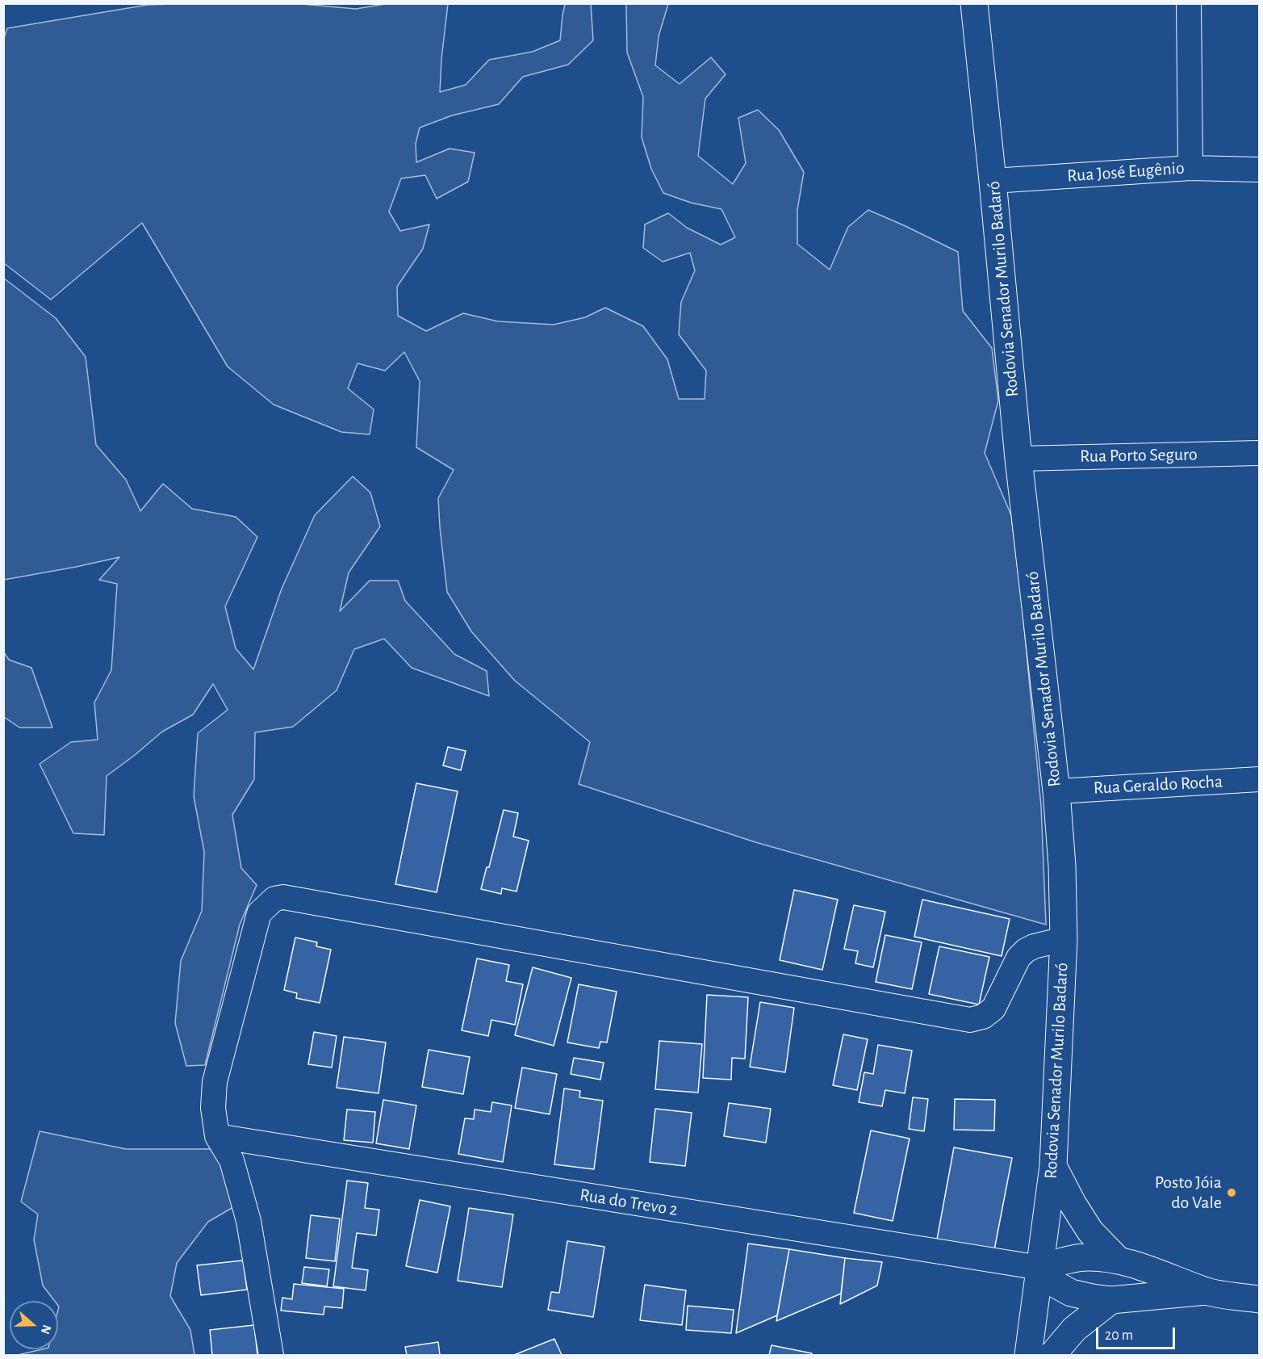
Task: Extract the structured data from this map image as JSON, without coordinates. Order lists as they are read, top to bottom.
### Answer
{
  "streets": {
    "main road": ["Rodovia Senador Murilo Badaró"],
    "street": [
      "Rua José Eugênio",
      "Rua Porto Seguro",
      "Rua Geraldo Rocha",
      "Rua do Trevo 2"
    ]
  },
  "crossings": [
    ["Rua José Eugênio", "Rodovia Senador Murilo Badaró"],
    ["Rodovia Senador Murilo Badaró", "Rua Porto Seguro"],
    ["Rodovia Senador Murilo Badaró", "Rua Geraldo Rocha"],
    ["Rodovia Senador Murilo Badaró", "Rua do Trevo 2"]
  ],
  "places": ["Posto Jóia do Vale"],
  "scale_bar": "20 m",
  "north": "right"
}
